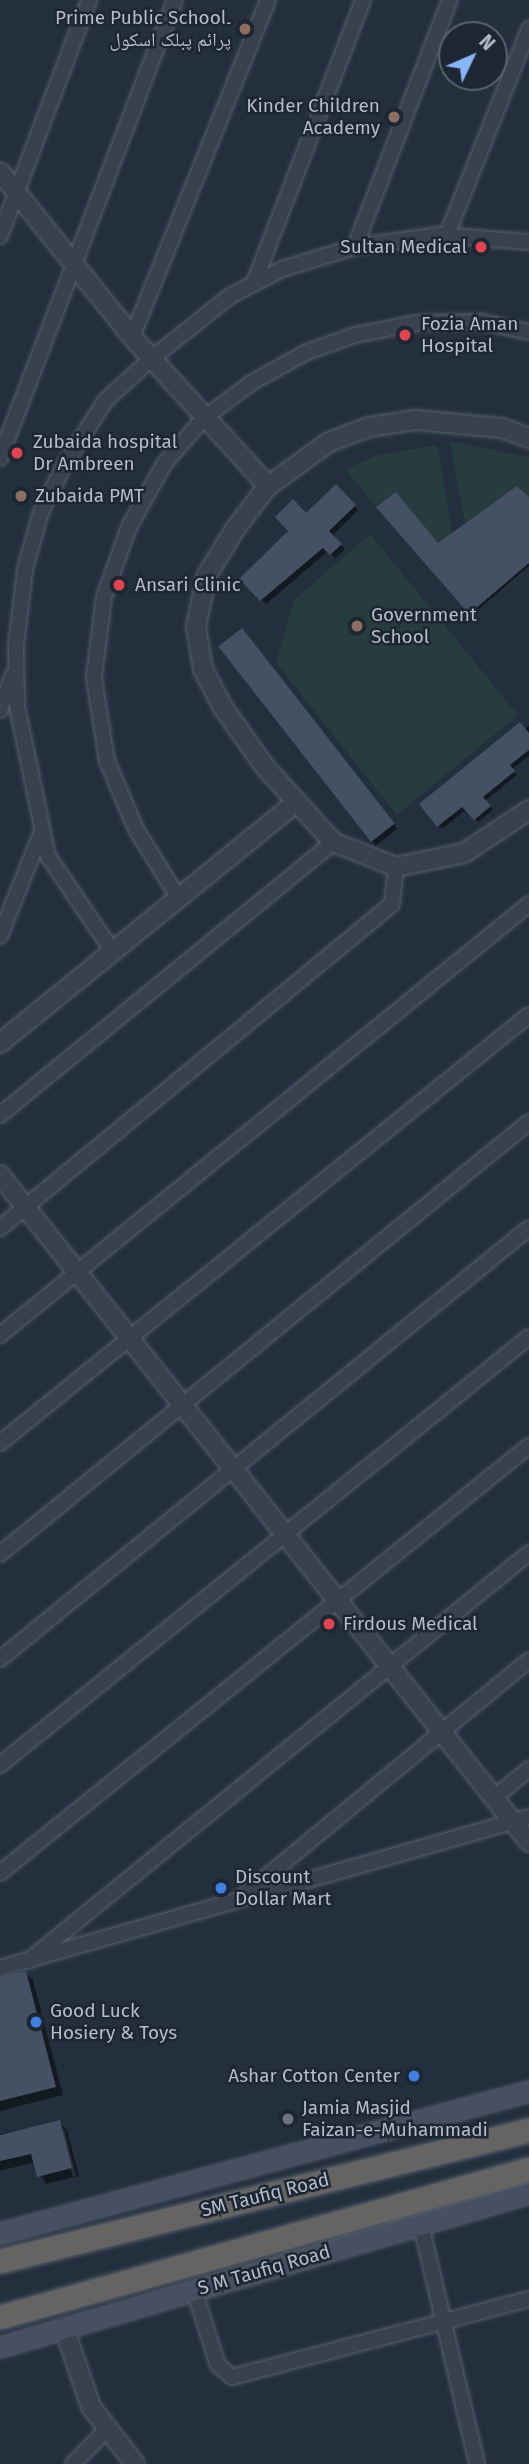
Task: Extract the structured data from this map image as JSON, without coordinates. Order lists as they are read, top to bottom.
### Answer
{
  "streets": {
    "highway": ["SM Taufiq Road"],
    "main road": ["S M Taufiq Road"]
  },
  "places": [
    "Prime Public School۔ پرائم پبلک اسکول",
    "Kinder Children Academy",
    "Sultan Medical",
    "Fozia Aman Hospital",
    "Zubaida hospital Dr Ambreen",
    "Zubaida PMT",
    "Ansari Clinic",
    "Government School",
    "Firdous Medical",
    "Discount Dollar Mart",
    "Good Luck Hosiery & Toys",
    "Ashar Cotton Center",
    "Jamia Masjid Faizan-e-Muhammadi"
  ],
  "north": "top right"
}
